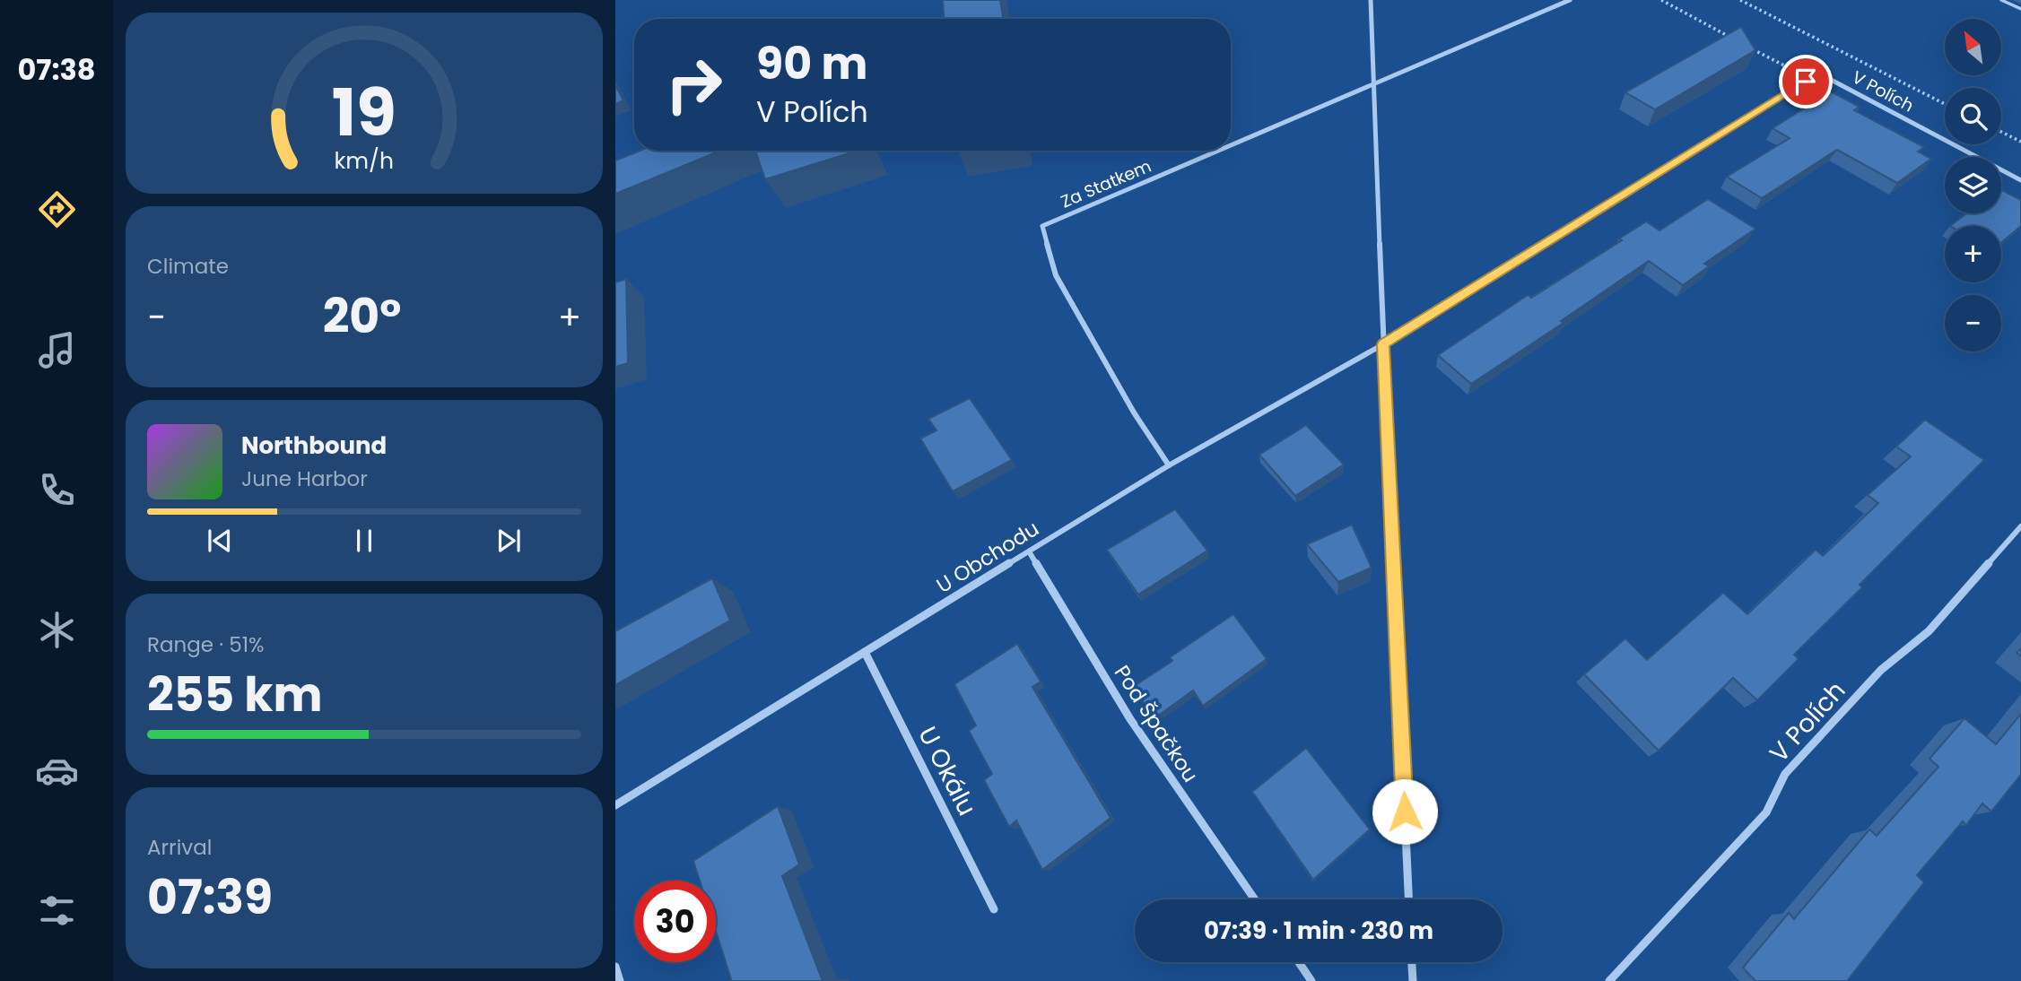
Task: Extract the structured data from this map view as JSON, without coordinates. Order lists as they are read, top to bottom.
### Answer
{
  "streets": {
    "street": [
      "V Polích",
      "Za Statkem",
      "U Obchodu",
      "Pod Špačkou",
      "U Okálu"
    ]
  },
  "crossings": [
    ["Za Statkem", "U Obchodu"],
    ["U Obchodu", "Pod Špačkou"],
    ["U Obchodu", "U Okálu"]
  ],
  "north": "top left",
  "page": {
    "tabs": "07:38",
    "map_buttons": ["+", "−"],
    "turn": ["90 m", "V Polích"],
    "tile": [
      "Climate",
      ["Range · 51%", "255 km"],
      ["Arrival", "07:39"]
    ],
    "heat": ["−", "20°", "+"],
    "song": ["Northbound", "June Harbor"],
    "limit": "30",
    "trip": "07:39 · 1 min · 230 m",
    "gauge": ["19", "km/h"]
  }
}
